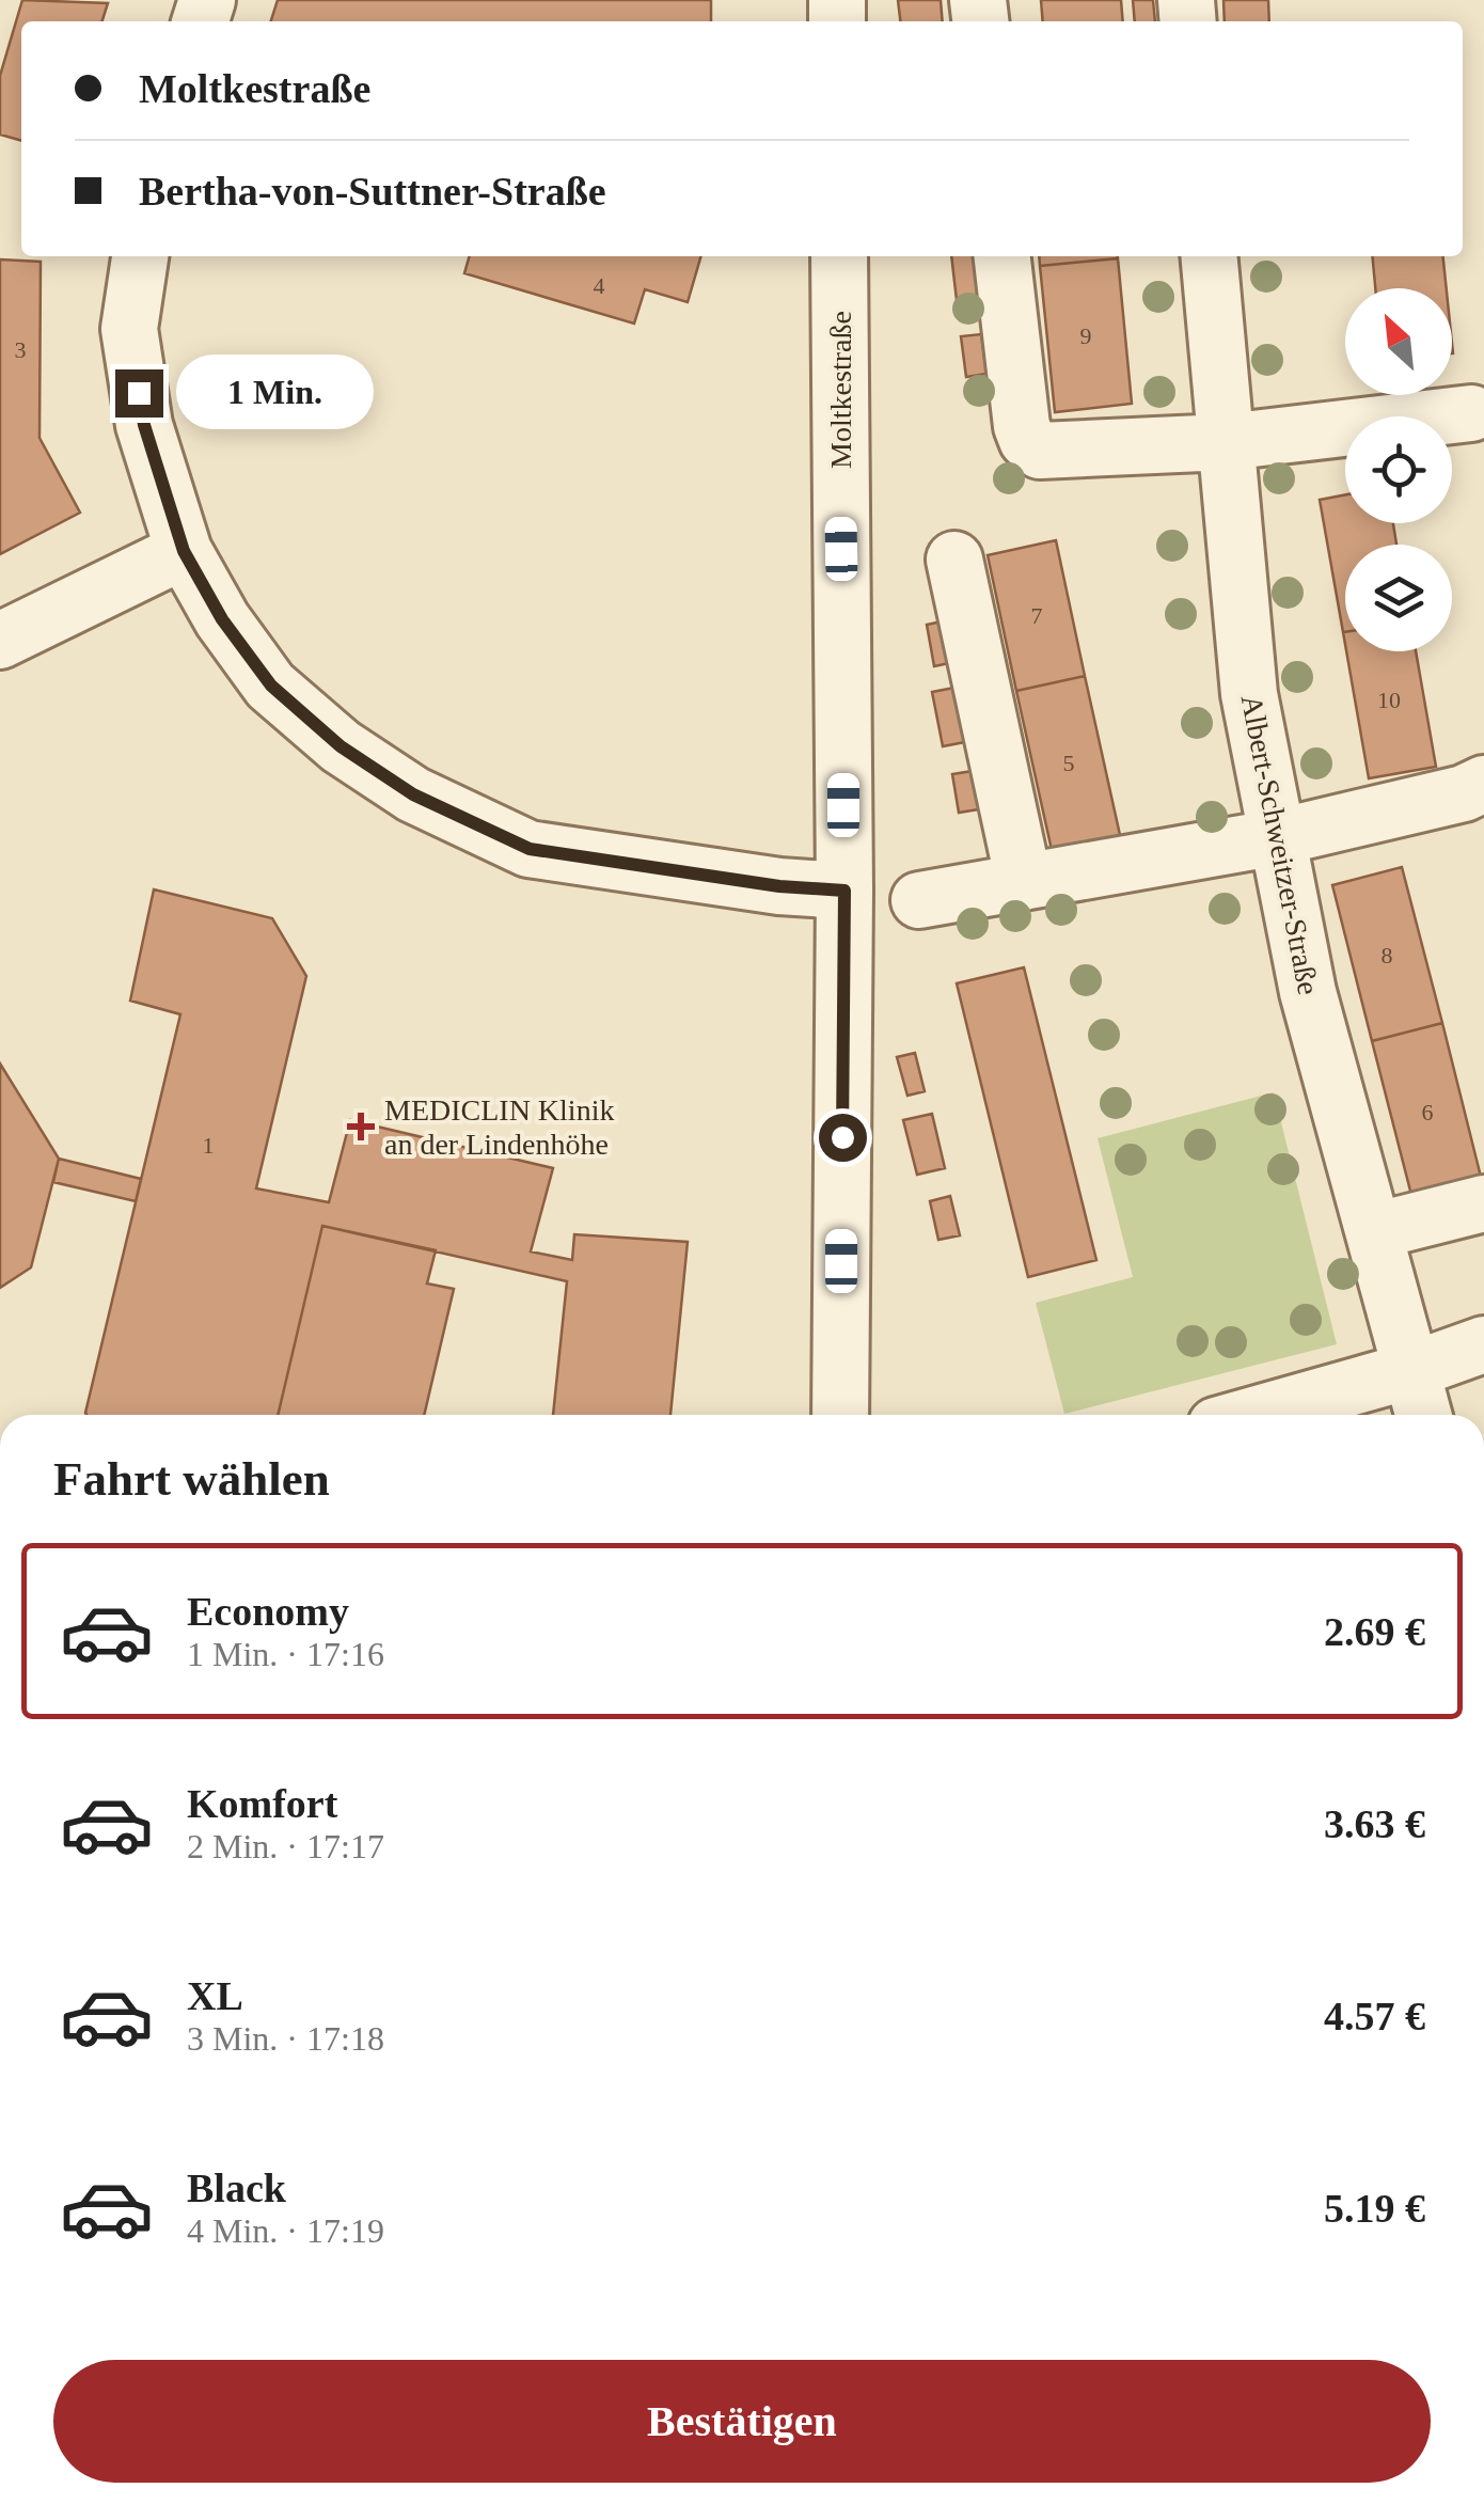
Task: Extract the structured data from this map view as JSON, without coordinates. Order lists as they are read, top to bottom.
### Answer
{
  "streets": {
    "street": ["Moltkestraße", "Albert-Schweitzer-Straße"]
  },
  "places": {
    "health": ["MEDICLIN Klinik an der Lindenhöhe"]
  },
  "house_numbers": [
    "4",
    "9",
    "3",
    "7",
    "10",
    "5",
    "8",
    "6",
    "1"
  ],
  "north": "top left",
  "page": {
    "banner": ["Moltkestraße", "Bertha-von-Suttner-Straße"],
    "bubble": "1 Min.",
    "heading": "Fahrt wählen",
    "list": [
      {
        "name": "Economy",
        "note": "1 Min. · 17:16",
        "value": "2.69 €"
      },
      {
        "name": "Komfort",
        "note": "2 Min. · 17:17",
        "value": "3.63 €"
      },
      {
        "name": "XL",
        "note": "3 Min. · 17:18",
        "value": "4.57 €"
      },
      {
        "name": "Black",
        "note": "4 Min. · 17:19",
        "value": "5.19 €"
      }
    ],
    "buttons": "Bestätigen"
  }
}
